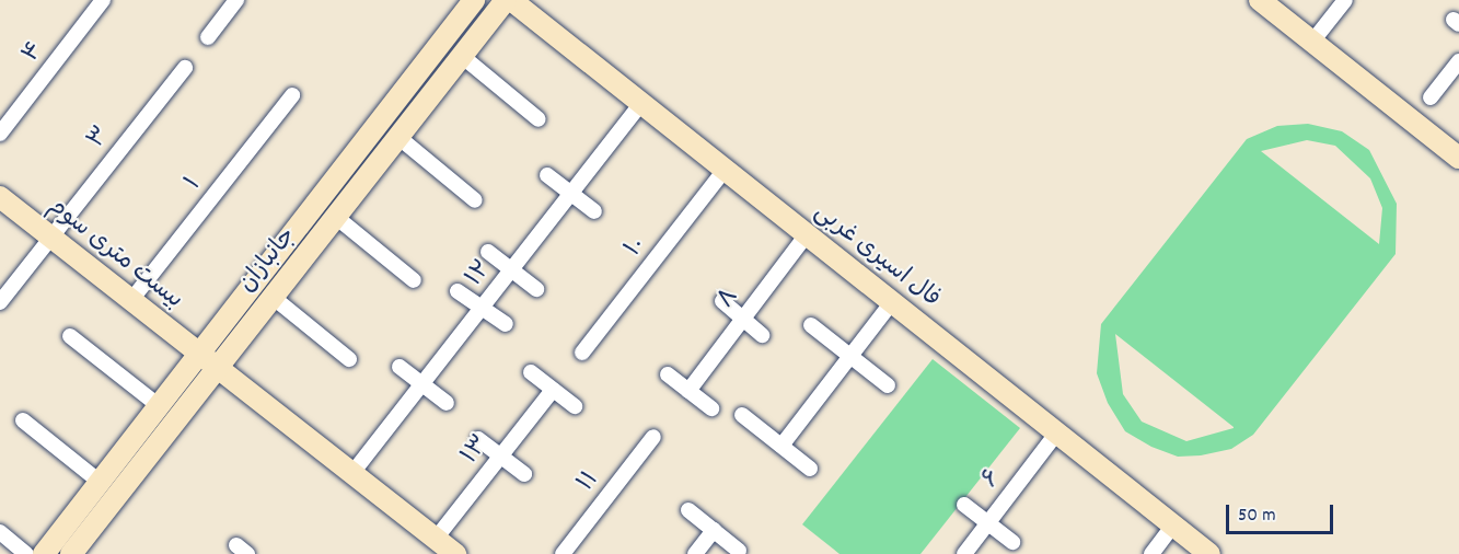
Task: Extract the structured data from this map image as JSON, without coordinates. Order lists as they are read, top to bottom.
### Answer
{
  "streets": {
    "street": [
      "۴",
      "۳",
      "۱",
      "۱۰",
      "بیست متری سوم",
      "فال اسیری غربی",
      "جانبازان",
      "۱۲",
      "۸",
      "۱۳",
      "۶",
      "۱۱"
    ]
  },
  "crossings": [
    ["۳", "بیست متری سوم"],
    ["۱", "بیست متری سوم"],
    ["۱۰", "فال اسیری غربی"],
    ["بیست متری سوم", "جانبازان"],
    ["بیست متری سوم", "۱۲"],
    ["بیست متری سوم", "۱۳"],
    ["فال اسیری غربی", "۱۲"],
    ["فال اسیری غربی", "۸"],
    ["فال اسیری غربی", "۶"]
  ],
  "scale_bar": "50 m"
}
